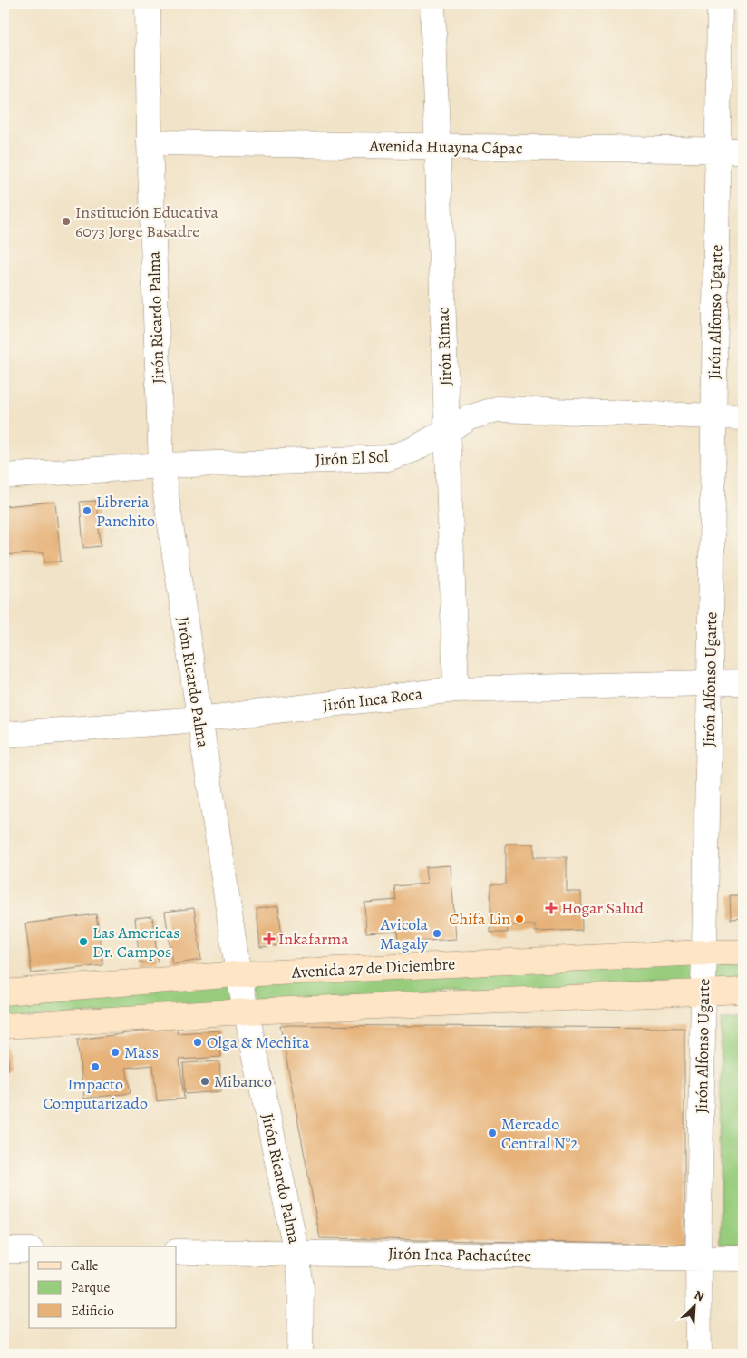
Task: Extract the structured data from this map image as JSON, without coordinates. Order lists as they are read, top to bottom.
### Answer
{
  "streets": {
    "street": [
      "Avenida Huayna Cápac",
      "Jirón Alfonso Ugarte",
      "Jirón Ricardo Palma",
      "Jirón Rímac",
      "Jirón El Sol",
      "Jirón Inca Roca",
      "Avenida 27 de Diciembre",
      "Jirón Inca Pachacútec"
    ]
  },
  "crossings": [
    ["Avenida Huayna Cápac", "Jirón Alfonso Ugarte"],
    ["Avenida Huayna Cápac", "Jirón Ricardo Palma"],
    ["Avenida Huayna Cápac", "Jirón Rímac"],
    ["Jirón Alfonso Ugarte", "Jirón El Sol"],
    ["Jirón Alfonso Ugarte", "Jirón Inca Roca"],
    ["Jirón Alfonso Ugarte", "Avenida 27 de Diciembre"],
    ["Jirón Alfonso Ugarte", "Jirón Inca Pachacútec"],
    ["Jirón Ricardo Palma", "Jirón El Sol"],
    ["Jirón Ricardo Palma", "Jirón Inca Roca"],
    ["Jirón Ricardo Palma", "Avenida 27 de Diciembre"],
    ["Jirón Ricardo Palma", "Jirón Inca Pachacútec"],
    ["Jirón Rímac", "Jirón El Sol"],
    ["Jirón Rímac", "Jirón Inca Roca"]
  ],
  "places": {
    "other": [
      "Institución Educativa 6073 Jorge Basadre",
      "Libreria Panchito",
      "Chifa Lin",
      "Avicola Magaly",
      "Las Americas Dr. Campos",
      "Olga & Mechita",
      "Mass",
      "Impacto Computarizado",
      "Mibanco",
      "Mercado Central N°2"
    ],
    "health": ["Hogar Salud", "Inkafarma"]
  },
  "legend": ["Calle", "Parque", "Edificio"],
  "north": "top right"
}
